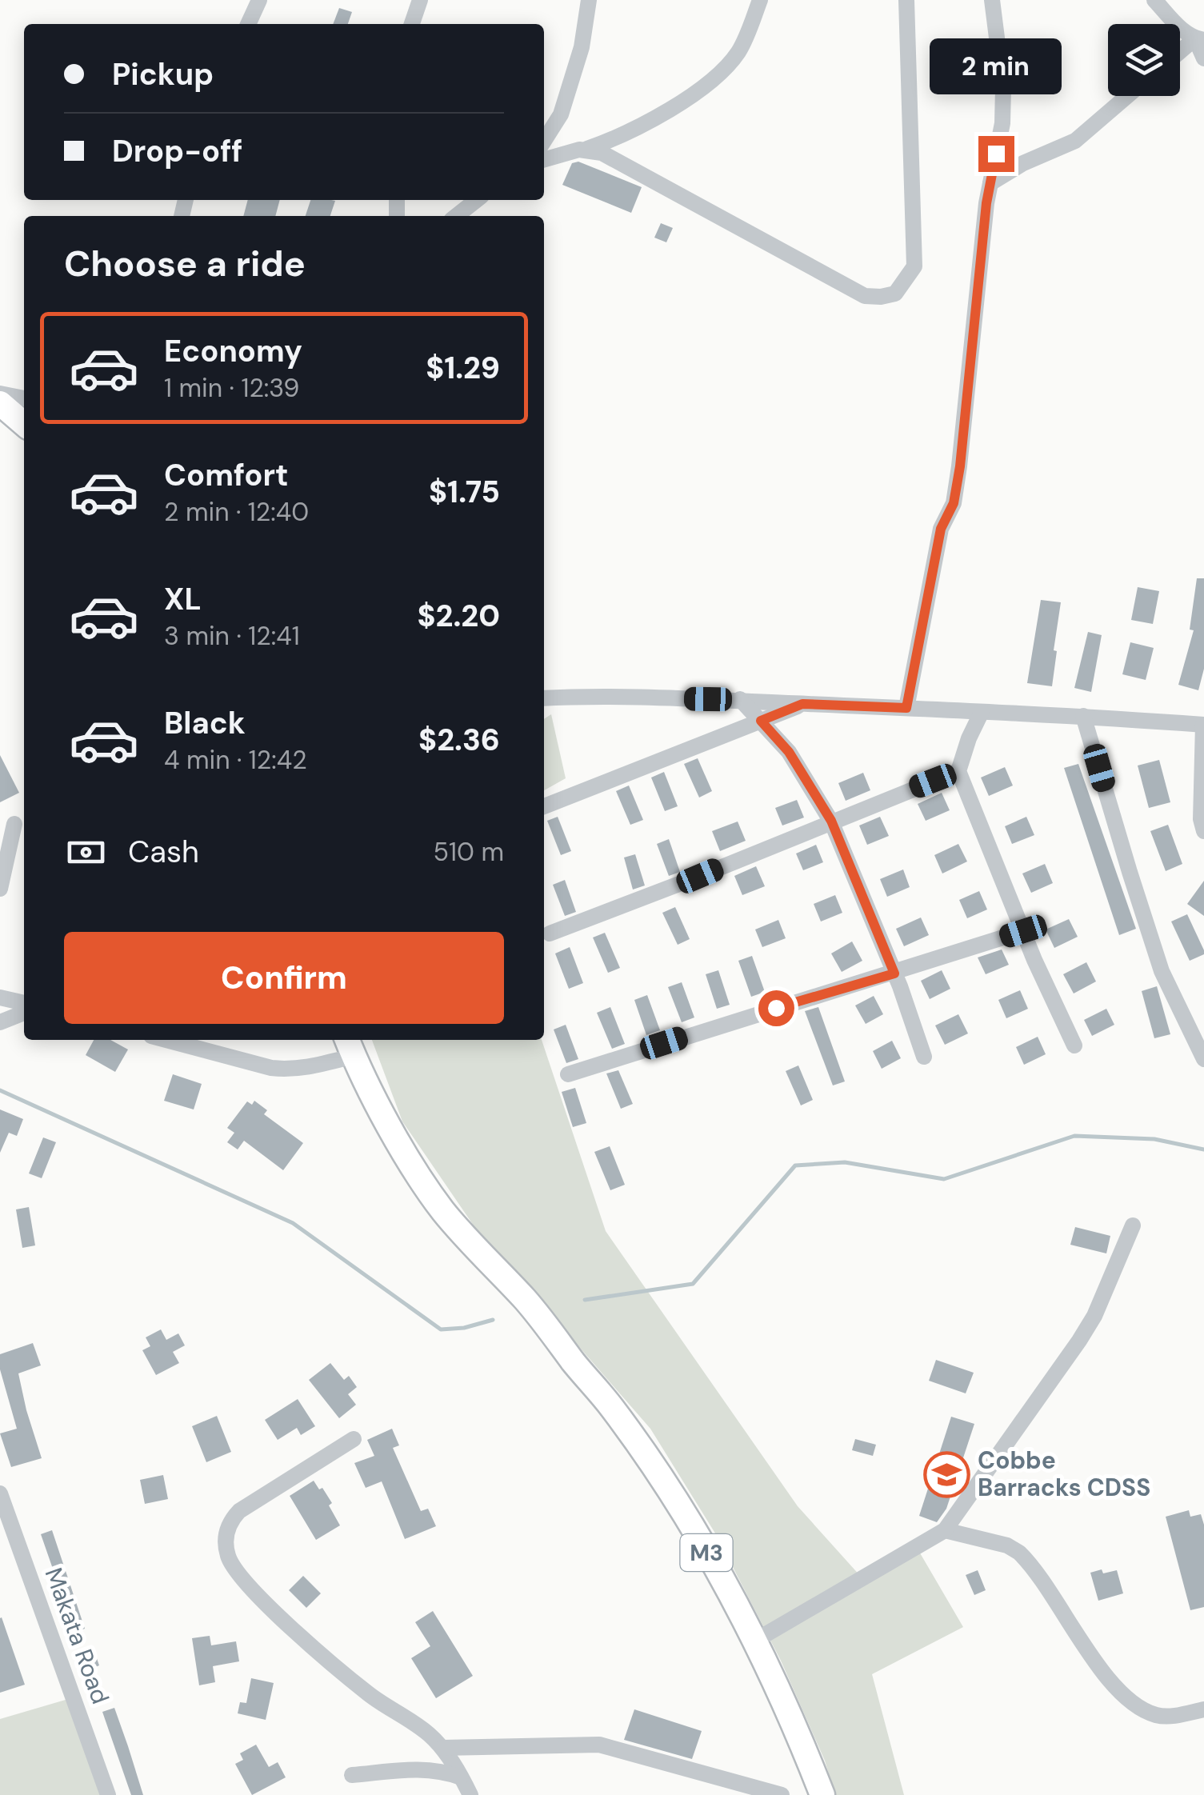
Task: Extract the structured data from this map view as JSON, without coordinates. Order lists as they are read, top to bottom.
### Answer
{
  "streets": {
    "highway": ["M3"],
    "street": ["Makata Road"]
  },
  "places": {
    "school or university": ["Cobbe Barracks CDSS"]
  },
  "page": {
    "banner": ["Pickup", "Drop-off"],
    "bubble": "2 min",
    "heading": "Choose a ride",
    "list": [
      {
        "name": "Economy",
        "note": "1 min · 12:39",
        "value": "$1.29"
      },
      {
        "name": "Comfort",
        "note": "2 min · 12:40",
        "value": "$1.75"
      },
      {
        "name": "XL",
        "note": "3 min · 12:41",
        "value": "$2.20"
      },
      {
        "name": "Black",
        "note": "4 min · 12:42",
        "value": "$2.36"
      }
    ],
    "pay": ["Cash", "510 m"],
    "buttons": "Confirm"
  }
}
